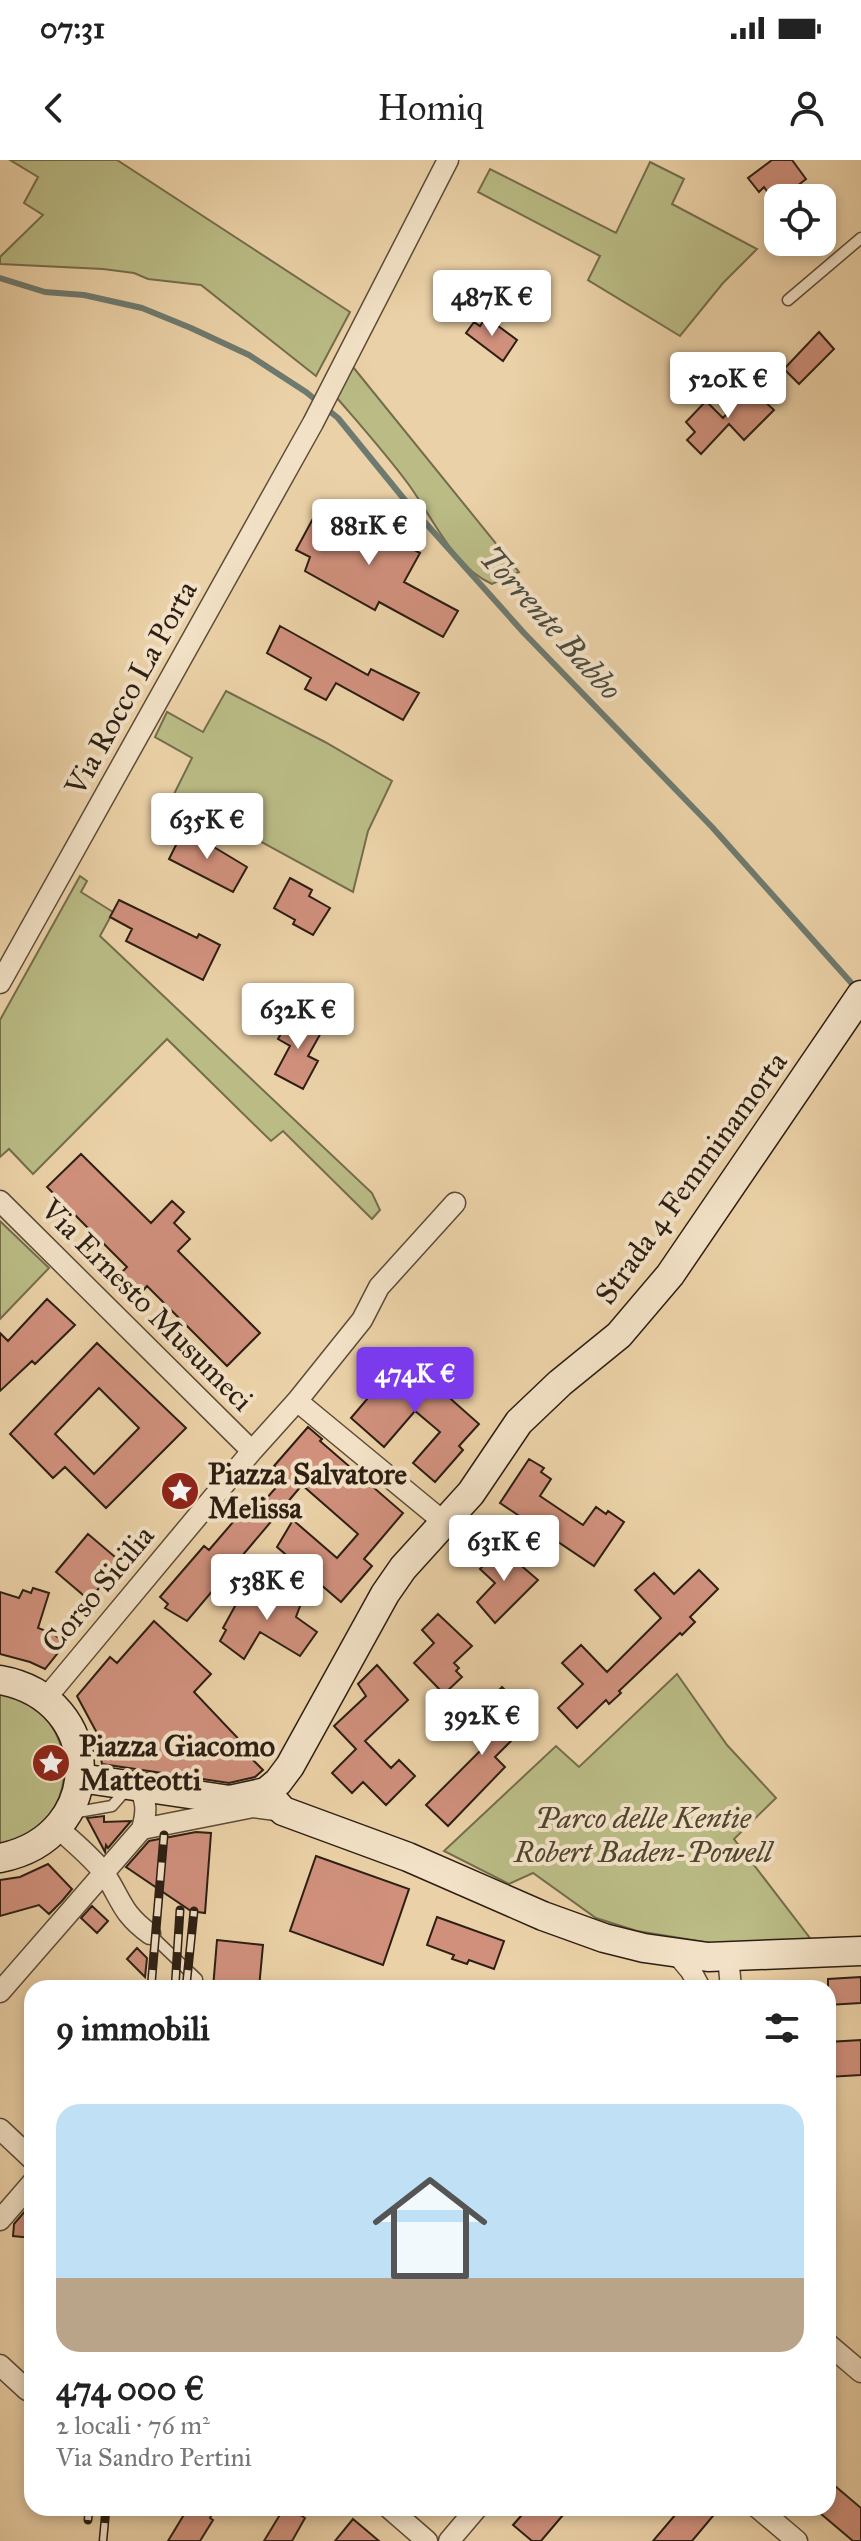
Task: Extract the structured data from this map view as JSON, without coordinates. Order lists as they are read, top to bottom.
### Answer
{
  "streets": {
    "street": [
      "Via Rocco La Porta",
      "Strada 4 Femminamorta",
      "Via Ernesto Musumeci",
      "Corso Sicilia"
    ]
  },
  "crossings": [
    ["Via Ernesto Musumeci", "Corso Sicilia"]
  ],
  "water": ["Torrente Babbo"],
  "parks": ["Parco delle Kentie Robert Baden-Powell"],
  "places": {
    "place": ["Piazza Salvatore Melissa", "Piazza Giacomo Matteotti"]
  },
  "page": {
    "status": "07:31",
    "header": "Homiq",
    "price": [
      "487K €",
      "520K €",
      "881K €",
      "635K €",
      "632K €",
      "474K €",
      "631K €",
      "538K €",
      "392K €"
    ],
    "heading": "9 immobili",
    "list": [
      {
        "name": "474 000 €",
        "note": "2 locali · 76 m² · Via Sandro Pertini"
      }
    ]
  }
}
